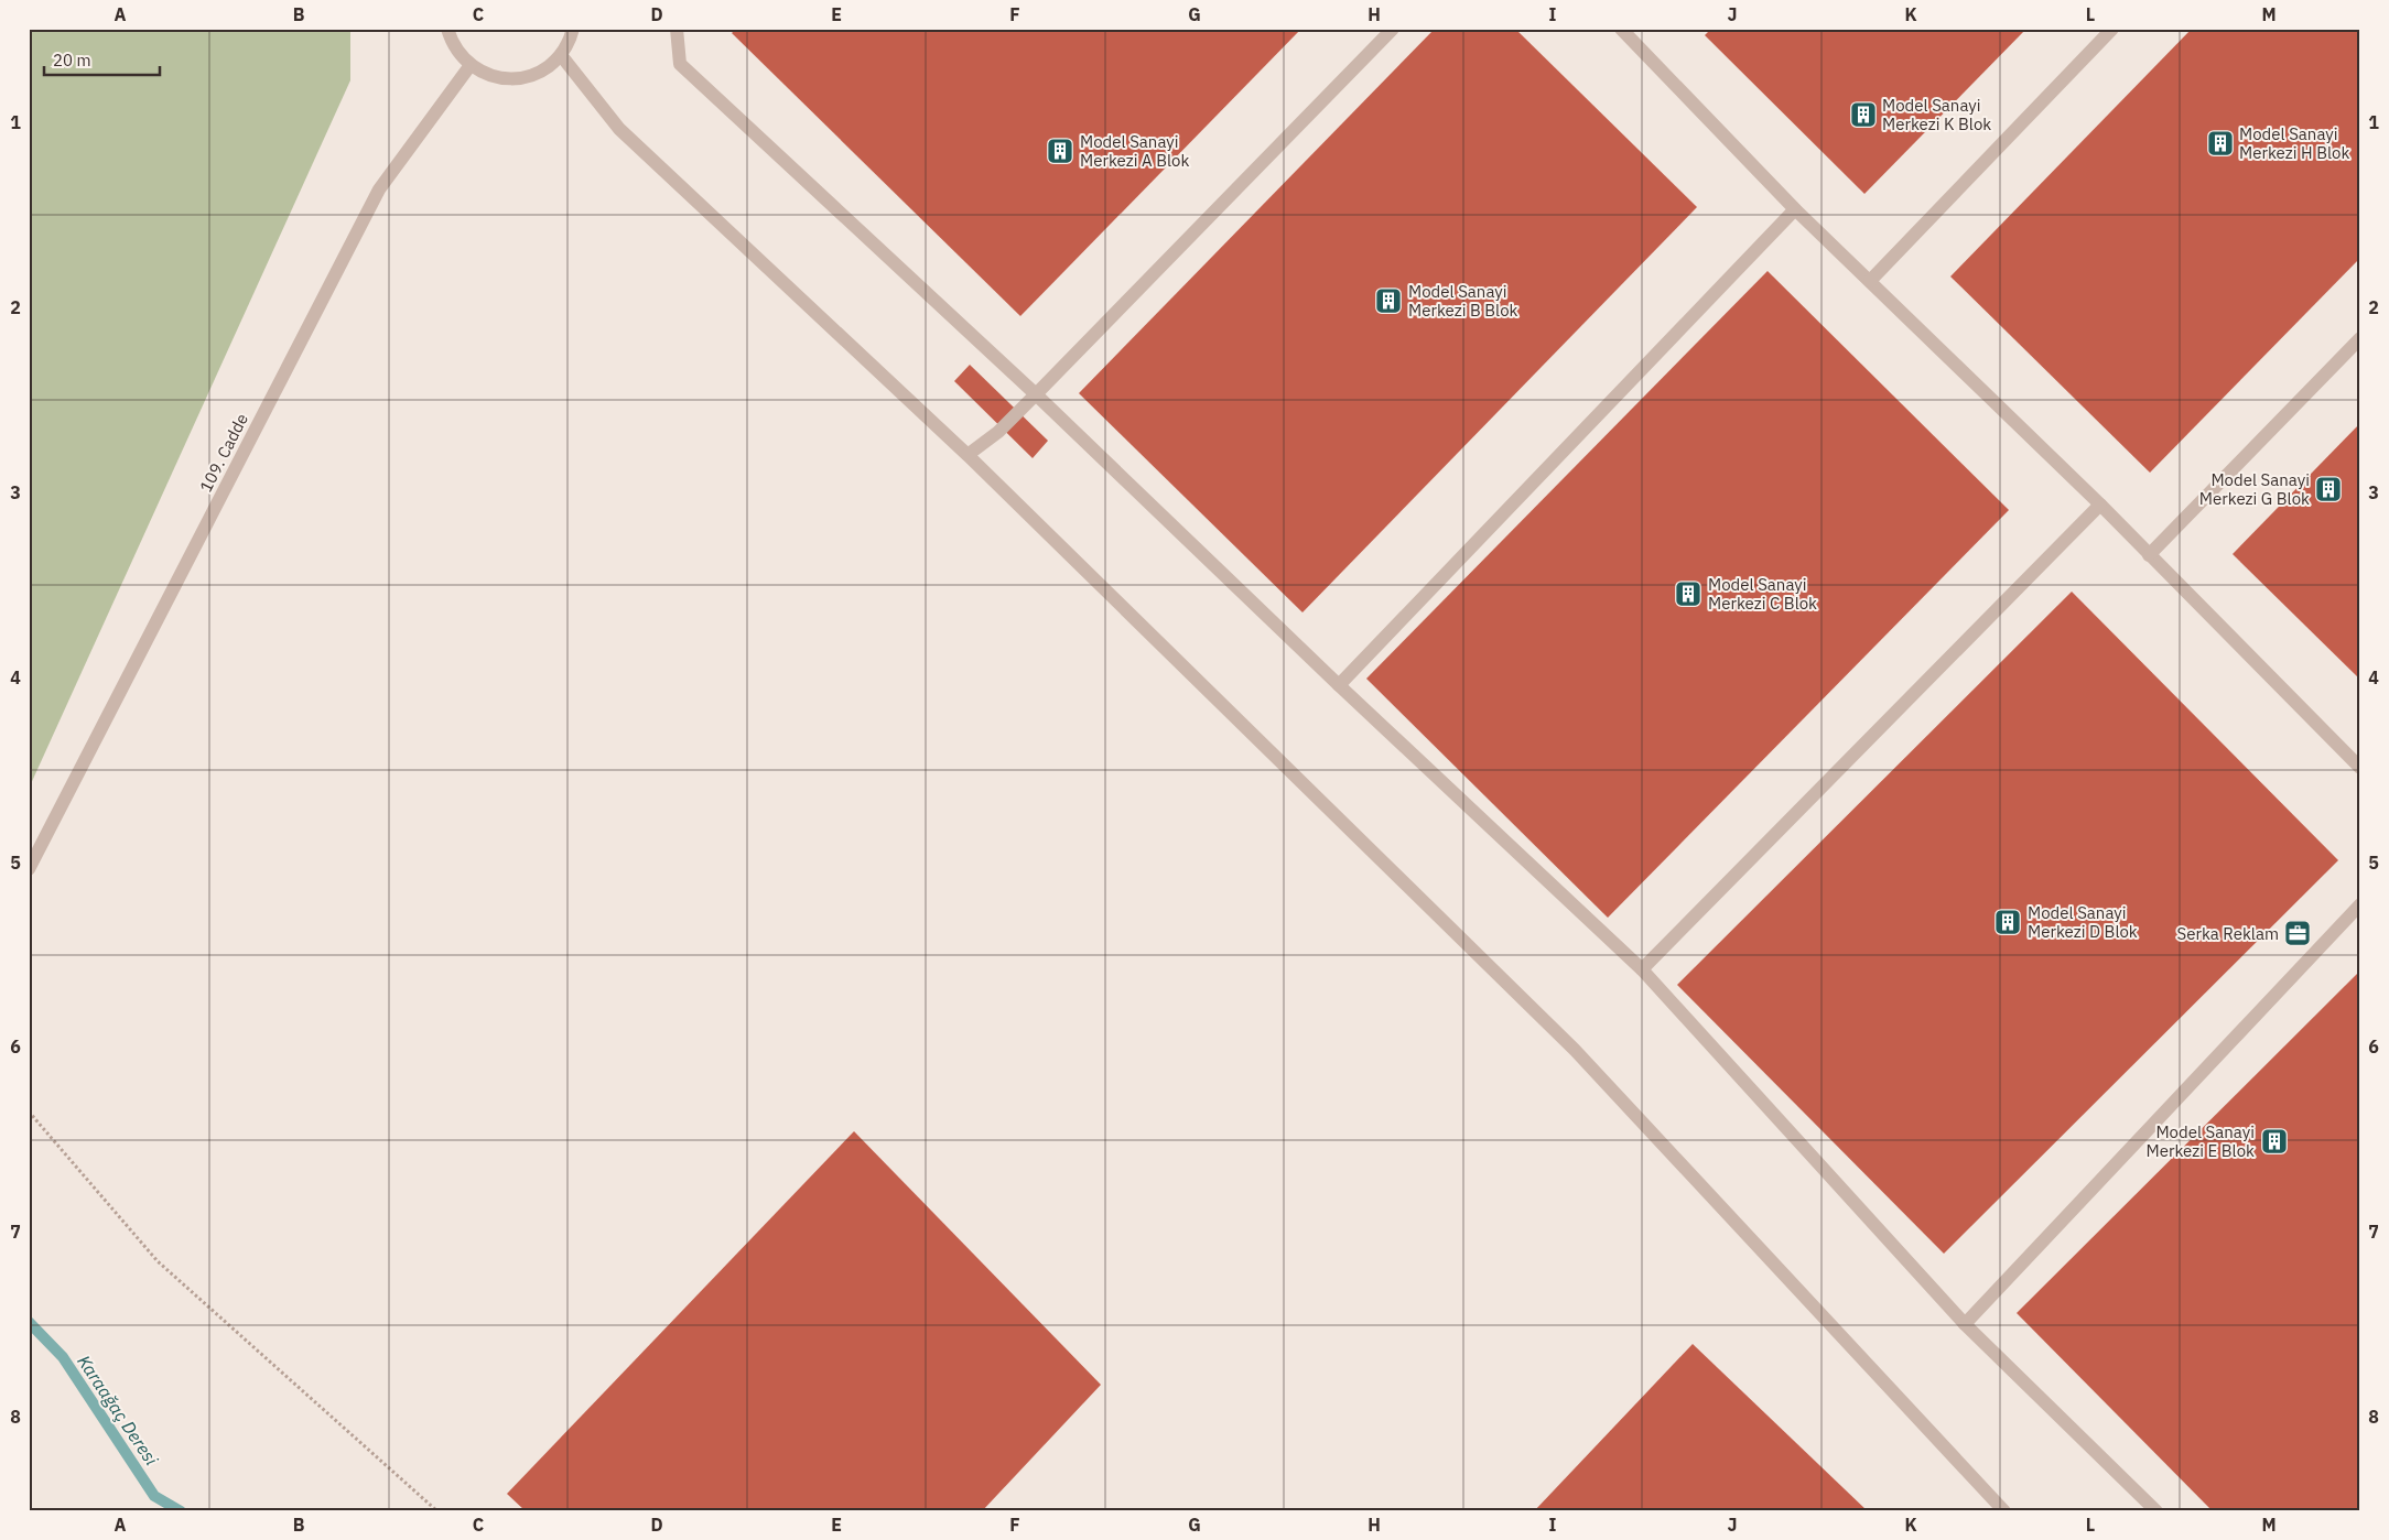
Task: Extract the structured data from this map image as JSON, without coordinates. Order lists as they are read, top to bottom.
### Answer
{
  "streets": {
    "street": ["109. Cadde"]
  },
  "water": ["Karaağaç Deresi"],
  "places": {
    "building": [
      "Model Sanayi Merkezi K Blok",
      "Model Sanayi Merkezi H Blok",
      "Model Sanayi Merkezi A Blok",
      "Model Sanayi Merkezi B Blok",
      "Model Sanayi Merkezi G Blok",
      "Model Sanayi Merkezi C Blok",
      "Model Sanayi Merkezi D Blok",
      "Model Sanayi Merkezi E Blok"
    ],
    "office": ["Serka Reklam"]
  },
  "scale_bar": "20 m",
  "grid": {
    "columns": [
      "A",
      "B",
      "C",
      "D",
      "E",
      "F",
      "G",
      "H",
      "I",
      "J",
      "K",
      "L",
      "M"
    ],
    "rows": [
      "1",
      "2",
      "3",
      "4",
      "5",
      "6",
      "7",
      "8"
    ]
  }
}
